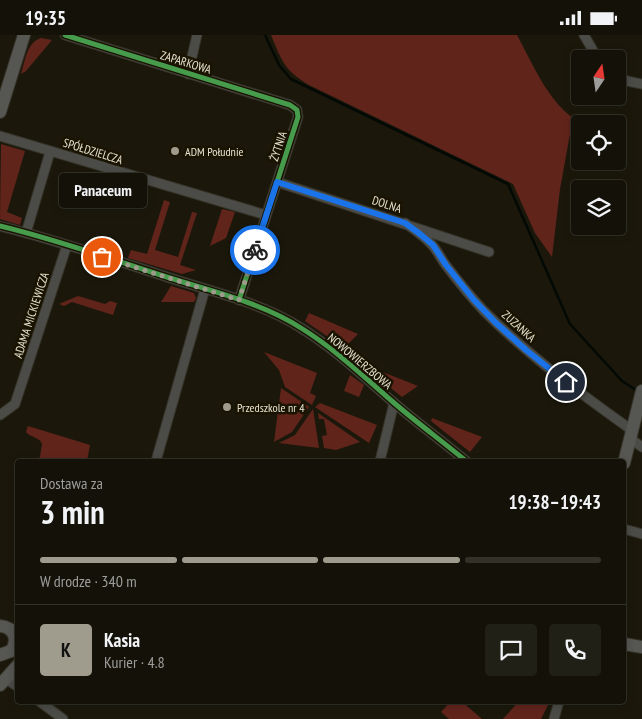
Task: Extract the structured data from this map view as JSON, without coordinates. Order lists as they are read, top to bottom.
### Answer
{
  "streets": {
    "street": [
      "ZAPARKOWA",
      "ŻYTNIA",
      "SPÓŁDZIELCZA",
      "DOLNA",
      "ADAMA MICKIEWICZA",
      "ZUZANKA",
      "NOWOWIERZBOWA"
    ]
  },
  "crossings": [
    ["ZAPARKOWA", "ŻYTNIA"],
    ["ŻYTNIA", "SPÓŁDZIELCZA"],
    ["ŻYTNIA", "DOLNA"],
    ["ŻYTNIA", "NOWOWIERZBOWA"],
    ["DOLNA", "ZUZANKA"],
    ["ADAMA MICKIEWICZA", "NOWOWIERZBOWA"]
  ],
  "places": ["ADM Południe", "Panaceum", "Przedszkole nr 4"],
  "north": "top",
  "page": {
    "status": "19:35",
    "bubble": "Panaceum",
    "heading": ["3 min", "Dostawa za", "19:38–19:43"],
    "panel": ["Kasia", "Kurier · 4.8"],
    "bar": "W drodze · 340 m",
    "round": "K"
  }
}
